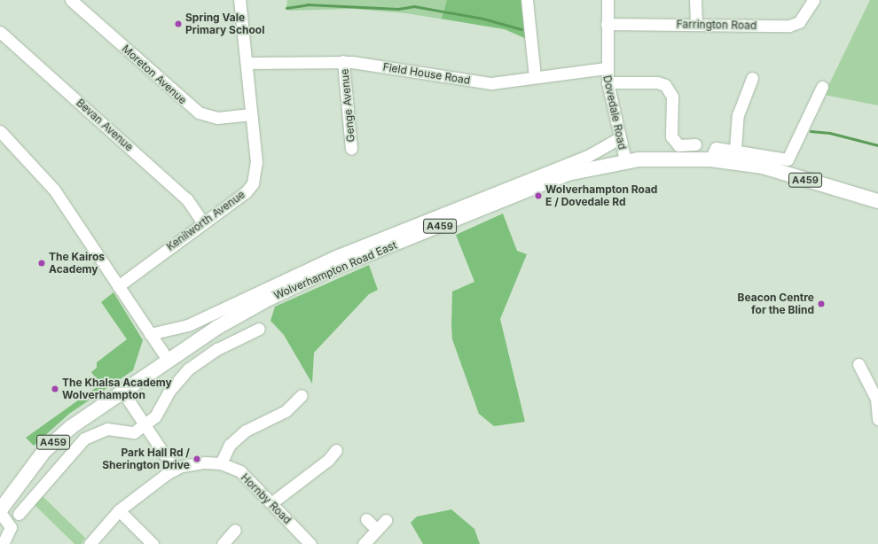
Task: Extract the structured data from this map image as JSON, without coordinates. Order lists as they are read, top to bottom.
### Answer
{
  "streets": {
    "main road": ["A459", "Wolverhampton Road East"],
    "street": [
      "Farrington Road",
      "Field House Road",
      "Moreton Avenue",
      "Genge Avenue",
      "Dovedale Road",
      "Bevan Avenue",
      "Kenilworth Avenue",
      "Hornby Road"
    ]
  },
  "crossings": [
    ["Farrington Road", "Dovedale Road"],
    ["Field House Road", "Genge Avenue"],
    ["Field House Road", "Dovedale Road"],
    ["Field House Road", "Kenilworth Avenue"],
    ["Moreton Avenue", "Kenilworth Avenue"],
    ["Dovedale Road", "Wolverhampton Road East"],
    ["Bevan Avenue", "Kenilworth Avenue"],
    ["A459", "Wolverhampton Road East"]
  ],
  "places": [
    "Spring Vale Primary School",
    "Wolverhampton Road E / Dovedale Rd",
    "The Kairos Academy",
    "Beacon Centre for the Blind",
    "The Khalsa Academy Wolverhampton",
    "Park Hall Rd / Sherington Drive"
  ]
}
